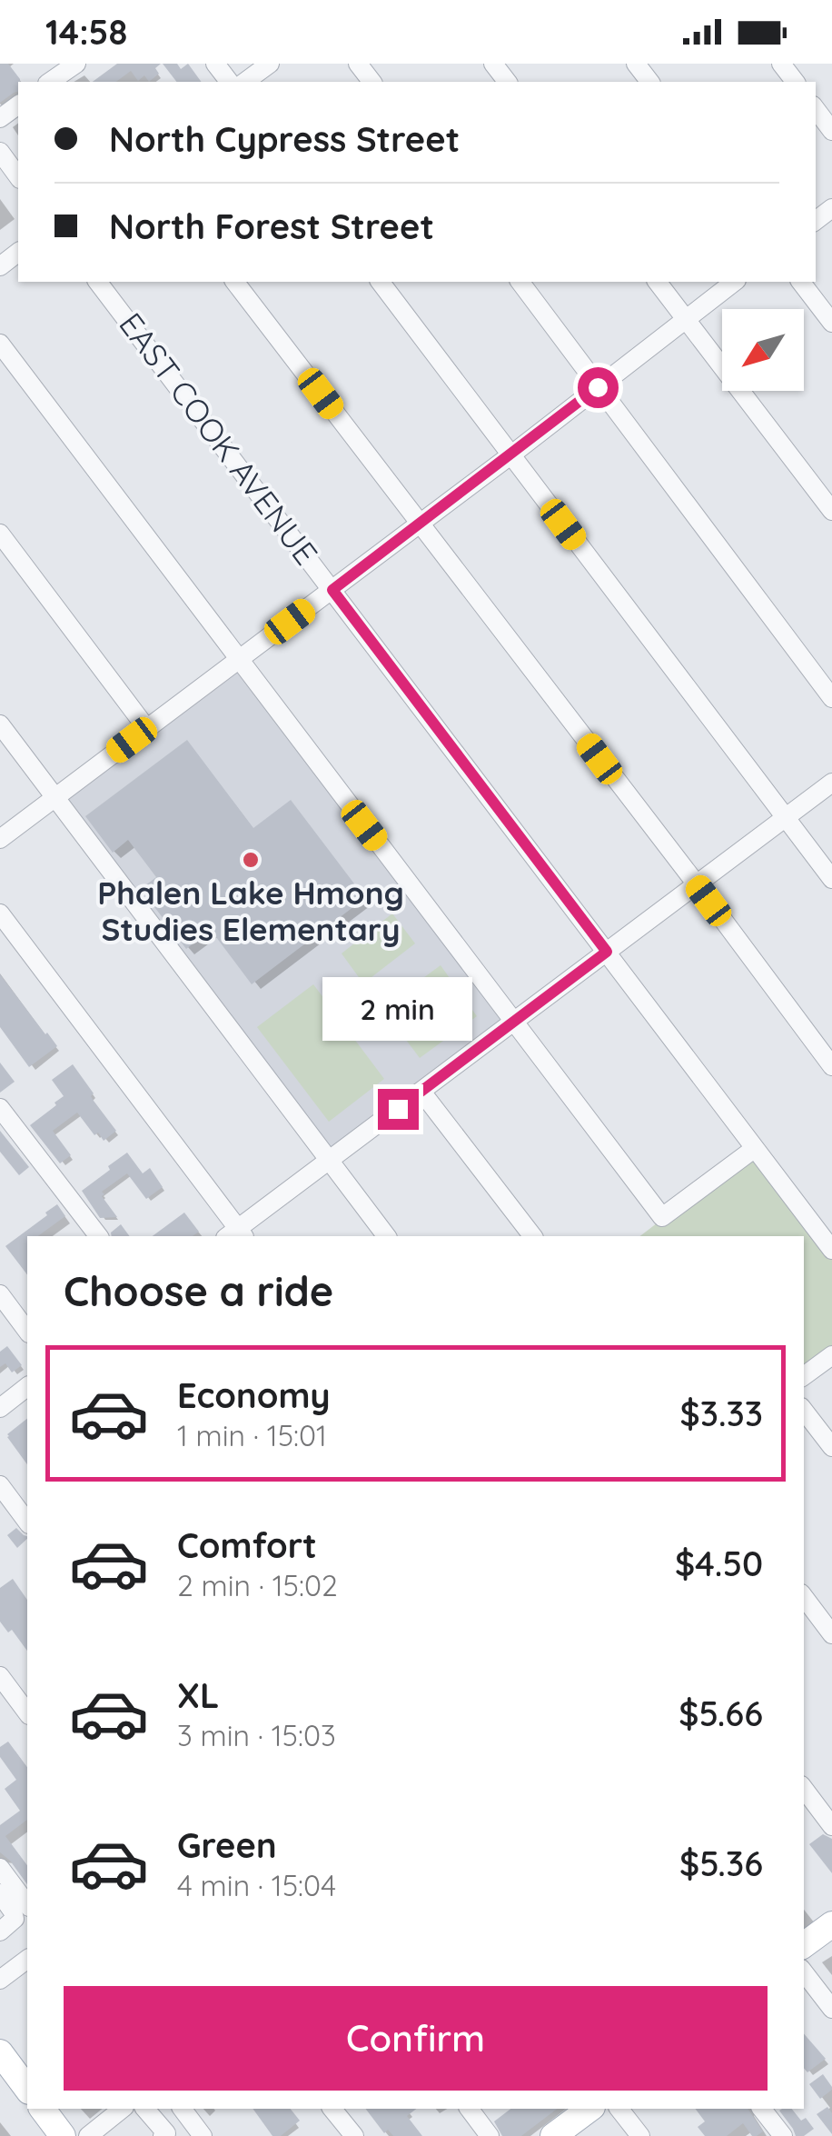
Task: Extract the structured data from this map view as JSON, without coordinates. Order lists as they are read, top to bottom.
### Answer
{
  "streets": {
    "street": ["EAST COOK AVENUE"]
  },
  "places": ["Phalen Lake Hmong Studies Elementary"],
  "north": "bottom left",
  "page": {
    "status": "14:58",
    "banner": ["North Cypress Street", "North Forest Street"],
    "bubble": "2 min",
    "heading": "Choose a ride",
    "list": [
      {
        "name": "Economy",
        "note": "1 min · 15:01",
        "value": "$3.33"
      },
      {
        "name": "Comfort",
        "note": "2 min · 15:02",
        "value": "$4.50"
      },
      {
        "name": "XL",
        "note": "3 min · 15:03",
        "value": "$5.66"
      },
      {
        "name": "Green",
        "note": "4 min · 15:04",
        "value": "$5.36"
      }
    ],
    "buttons": "Confirm"
  }
}
